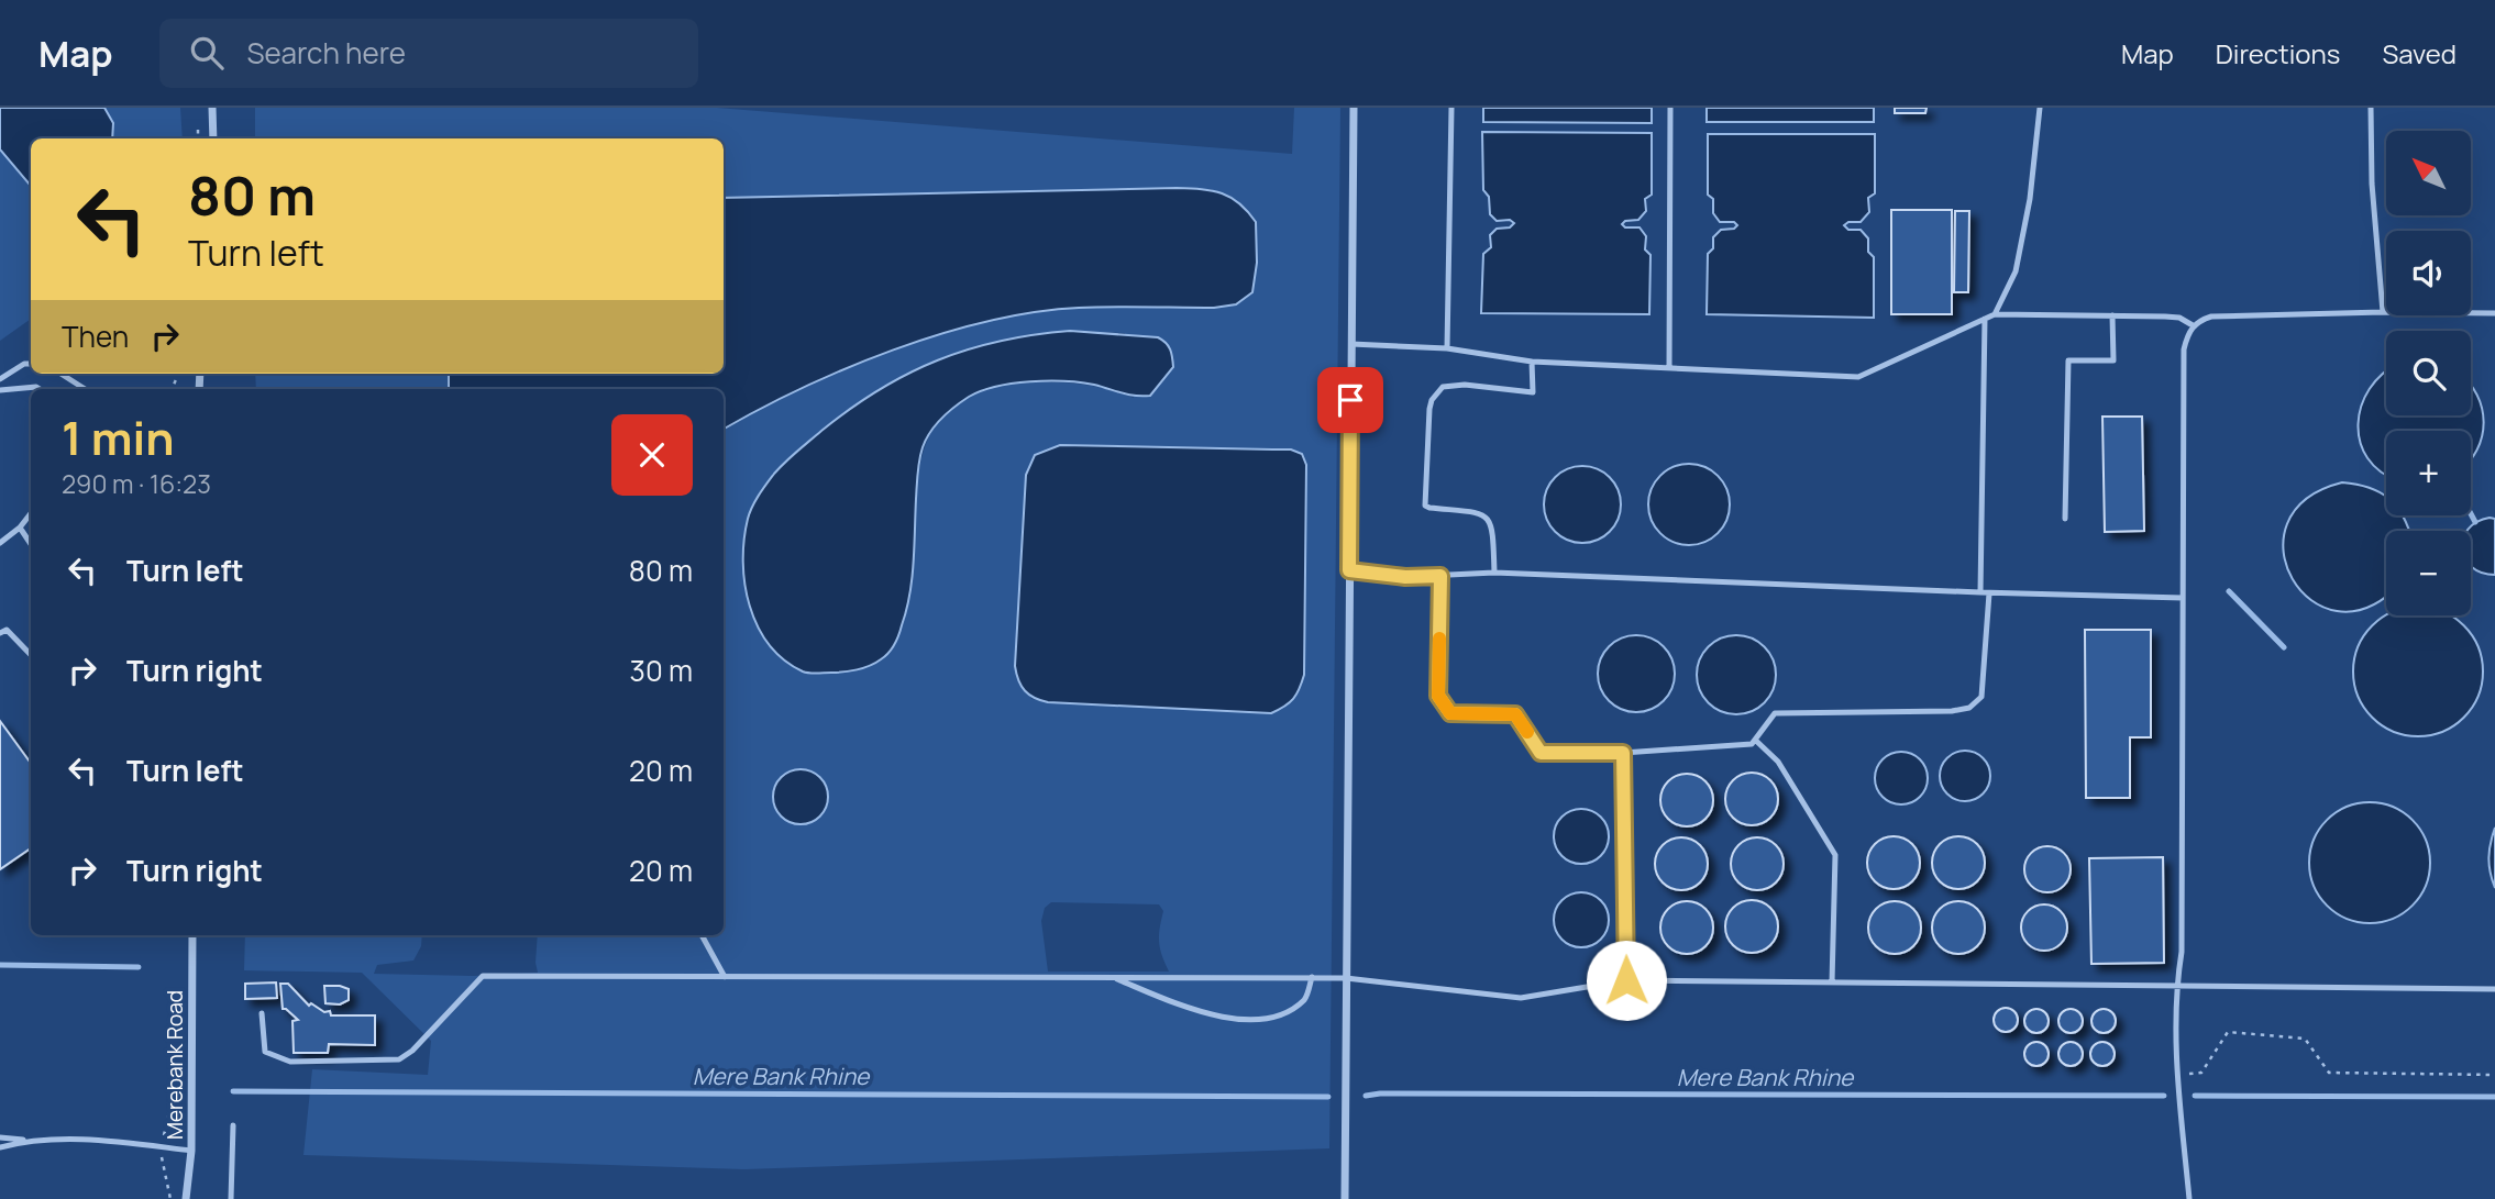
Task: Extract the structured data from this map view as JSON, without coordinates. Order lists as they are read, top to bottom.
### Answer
{
  "streets": {
    "street": ["Merebank Road"]
  },
  "water": ["Mere Bank Rhine"],
  "north": "top left",
  "page": {
    "header": "Map",
    "search": "Search here",
    "nav": ["Map", "Directions", "Saved"],
    "map_buttons": ["+", "−"],
    "turn": ["80 m", "Turn left"],
    "then": "Then",
    "heading": ["1 min", "290 m · 16:23"],
    "list": [
      {
        "name": "Turn left",
        "value": "80 m"
      },
      {
        "name": "Turn right",
        "value": "30 m"
      },
      {
        "name": "Turn left",
        "value": "20 m"
      },
      {
        "name": "Turn right",
        "value": "20 m"
      }
    ]
  }
}
